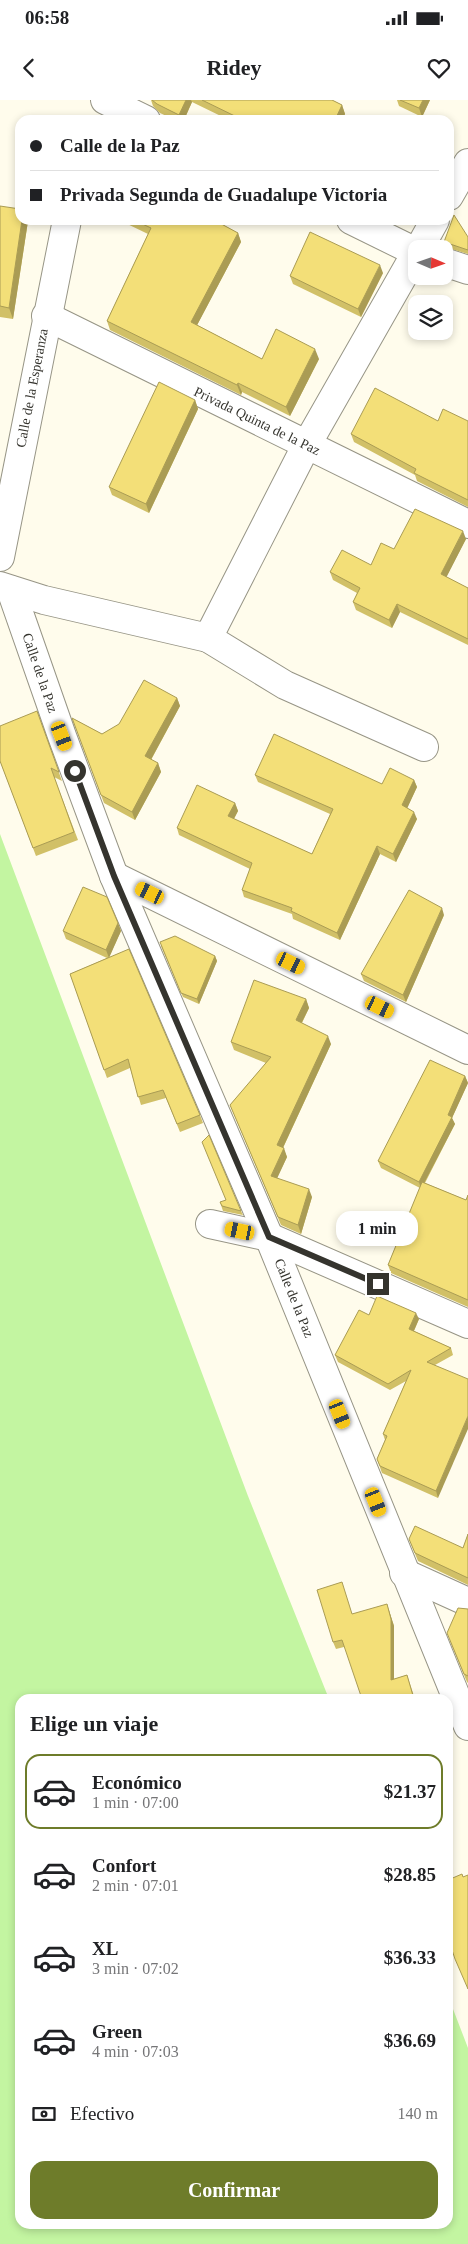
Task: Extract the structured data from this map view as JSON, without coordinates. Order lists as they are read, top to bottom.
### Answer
{
  "streets": {
    "street": ["Calle de la Esperanza", "Privada Quinta de la Paz", "Calle de la Paz"]
  },
  "crossings": [
    ["Calle de la Esperanza", "Privada Quinta de la Paz"]
  ],
  "north": "right",
  "page": {
    "status": "06:58",
    "header": "Ridey",
    "banner": ["Calle de la Paz", "Privada Segunda de Guadalupe Victoria"],
    "bubble": "1 min",
    "heading": "Elige un viaje",
    "list": [
      {
        "name": "Económico",
        "note": "1 min · 07:00",
        "value": "$21.37"
      },
      {
        "name": "Confort",
        "note": "2 min · 07:01",
        "value": "$28.85"
      },
      {
        "name": "XL",
        "note": "3 min · 07:02",
        "value": "$36.33"
      },
      {
        "name": "Green",
        "note": "4 min · 07:03",
        "value": "$36.69"
      }
    ],
    "pay": ["Efectivo", "140 m"],
    "buttons": "Confirmar"
  }
}
